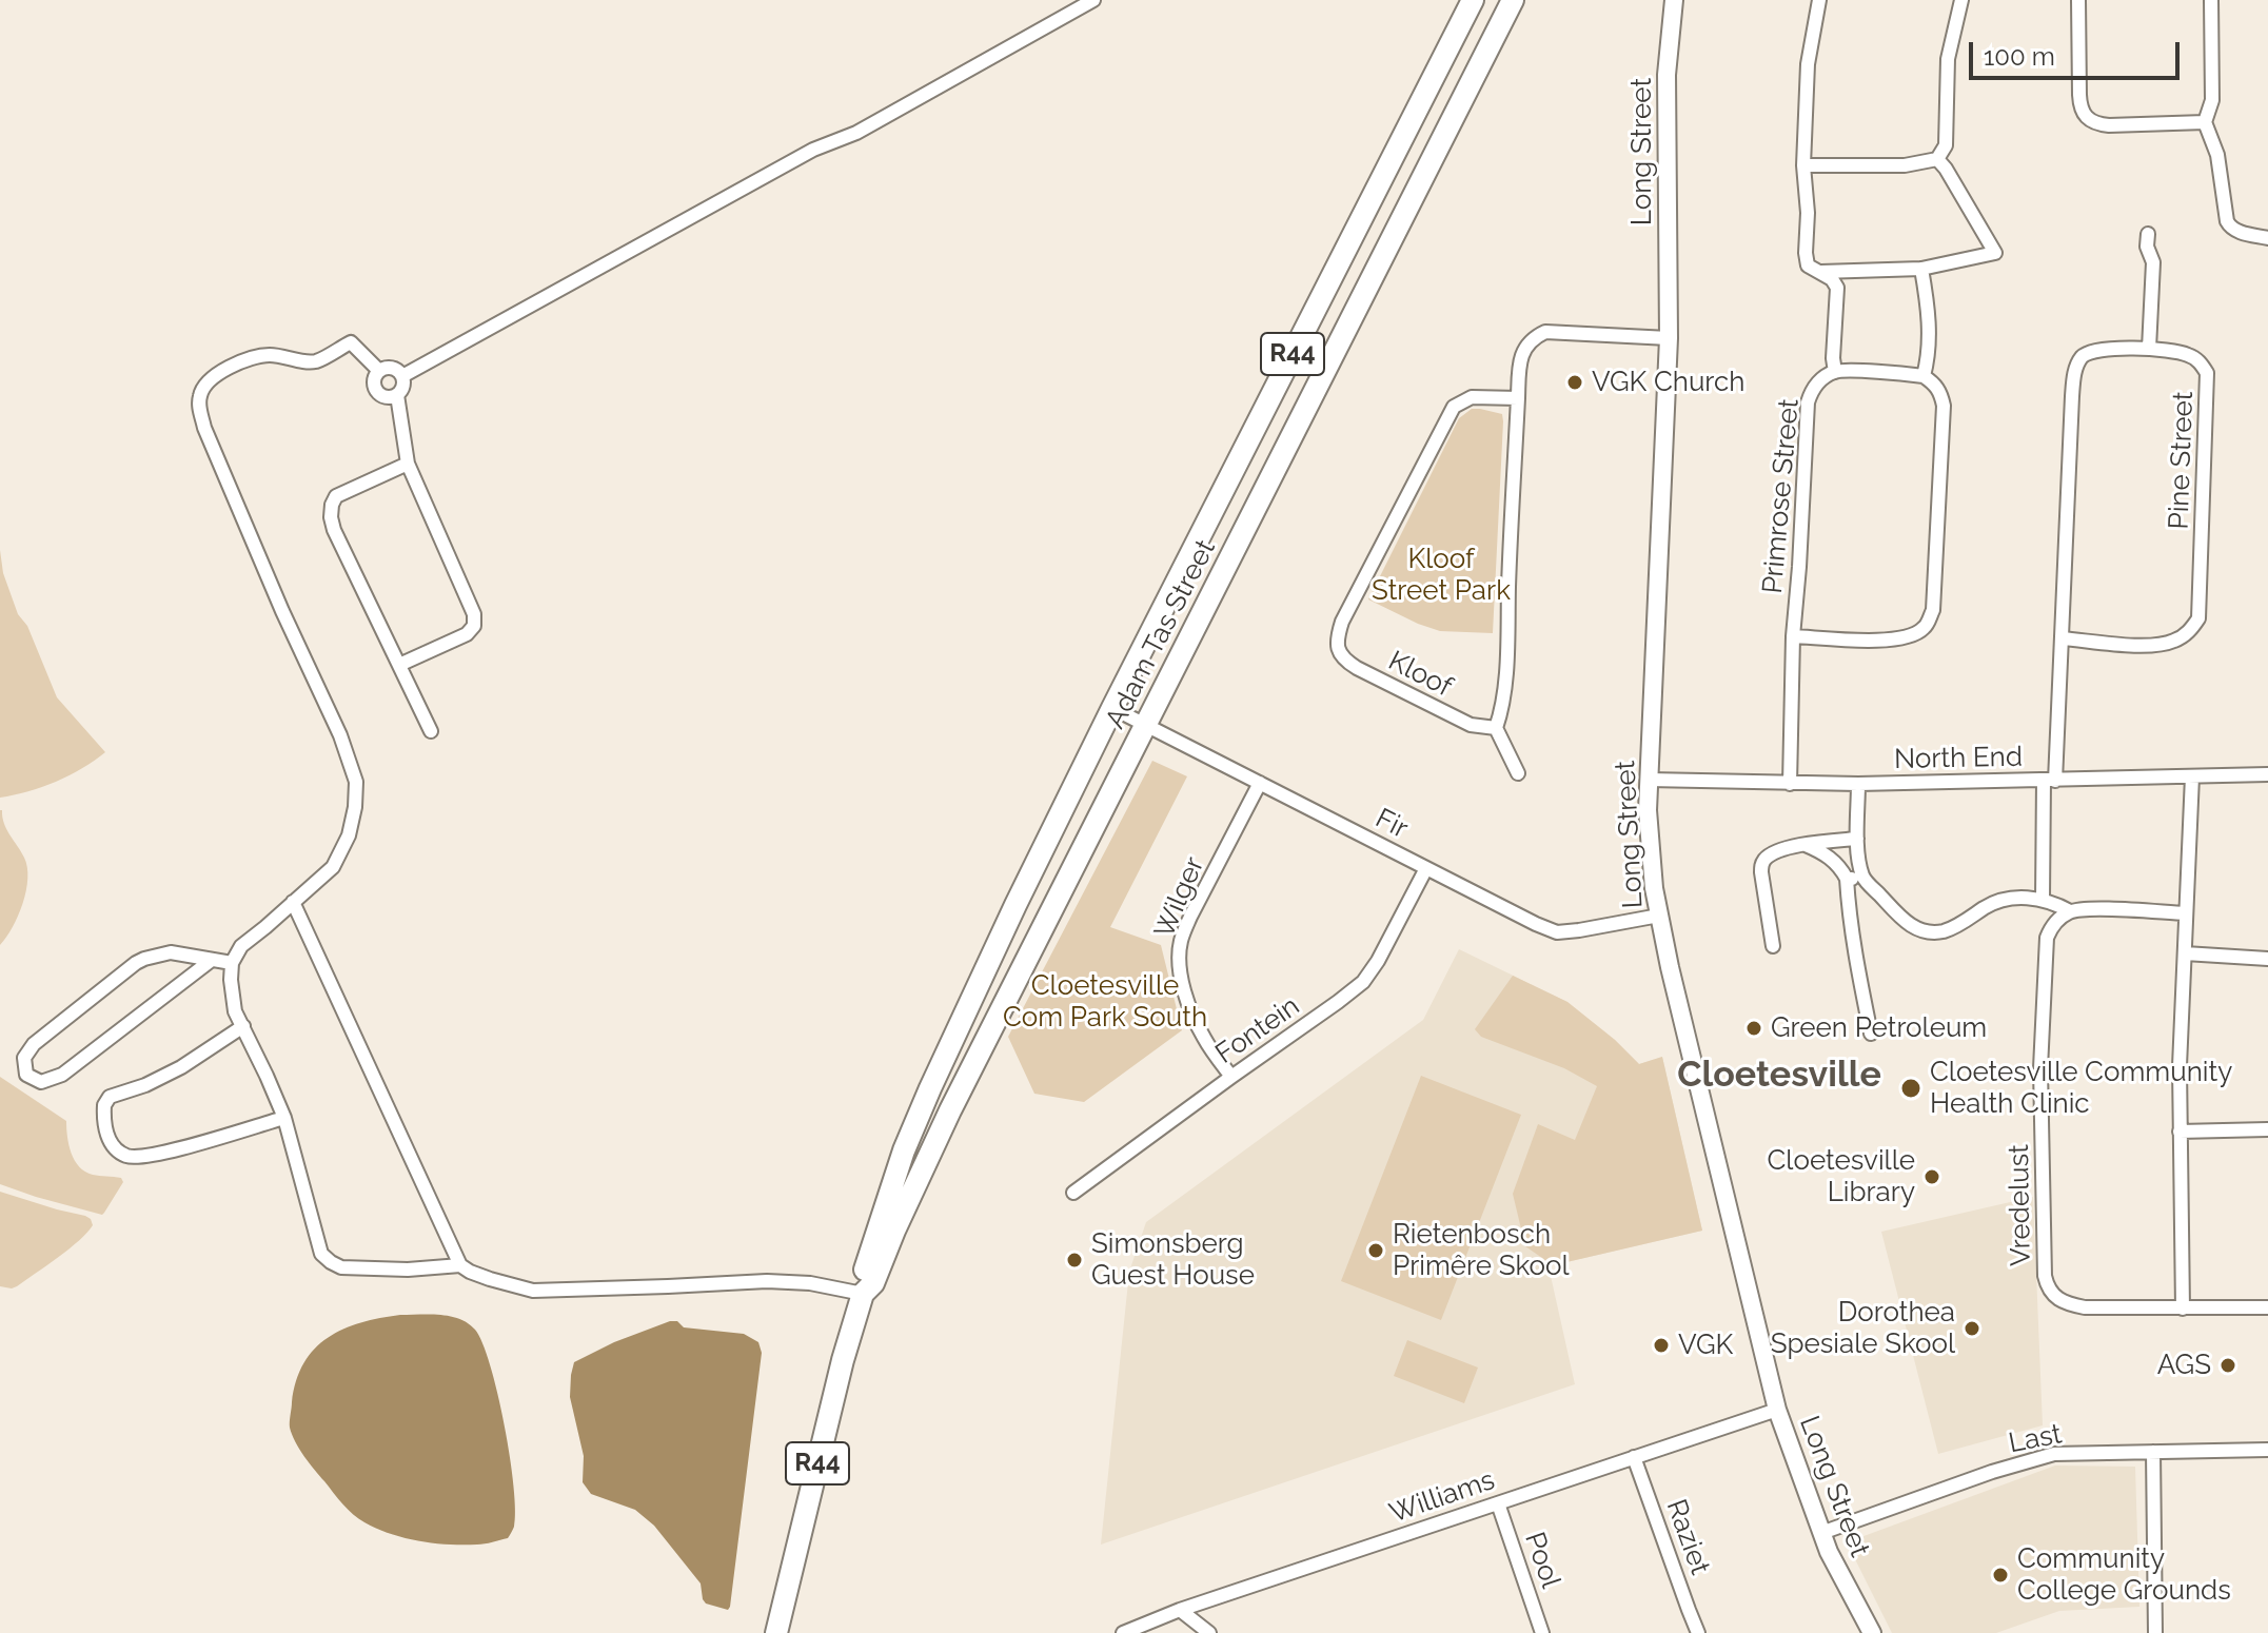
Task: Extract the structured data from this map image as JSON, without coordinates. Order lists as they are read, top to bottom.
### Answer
{
  "streets": {
    "main road": ["R44", "Adam Tas Street"],
    "street": [
      "Long Street",
      "Pine Street",
      "Primrose Street",
      "Kloof",
      "North End",
      "Fir",
      "Wilger",
      "Fontein",
      "Vredelust",
      "Last",
      "Williams",
      "Raziet",
      "Pool"
    ]
  },
  "crossings": [
    ["Long Street", "North End"],
    ["Long Street", "Fir"],
    ["Long Street", "Last"],
    ["Long Street", "Williams"],
    ["Pine Street", "North End"],
    ["Primrose Street", "North End"],
    ["Adam Tas Street", "Fir"],
    ["Fir", "Wilger"],
    ["Fir", "Fontein"],
    ["Wilger", "Fontein"],
    ["Williams", "Raziet"],
    ["Williams", "Pool"]
  ],
  "districts": ["Cloetesville"],
  "parks": ["Kloof Street Park", "Cloetesville Com Park South"],
  "places": [
    "VGK Church",
    "Green Petroleum",
    "Cloetesville Community Health Clinic",
    "Cloetesville Library",
    "Rietenbosch Primêre Skool",
    "Simonsberg Guest House",
    "Dorothea Spesiale Skool",
    "VGK",
    "AGS",
    "Community College Grounds"
  ],
  "scale_bar": "100 m"
}
